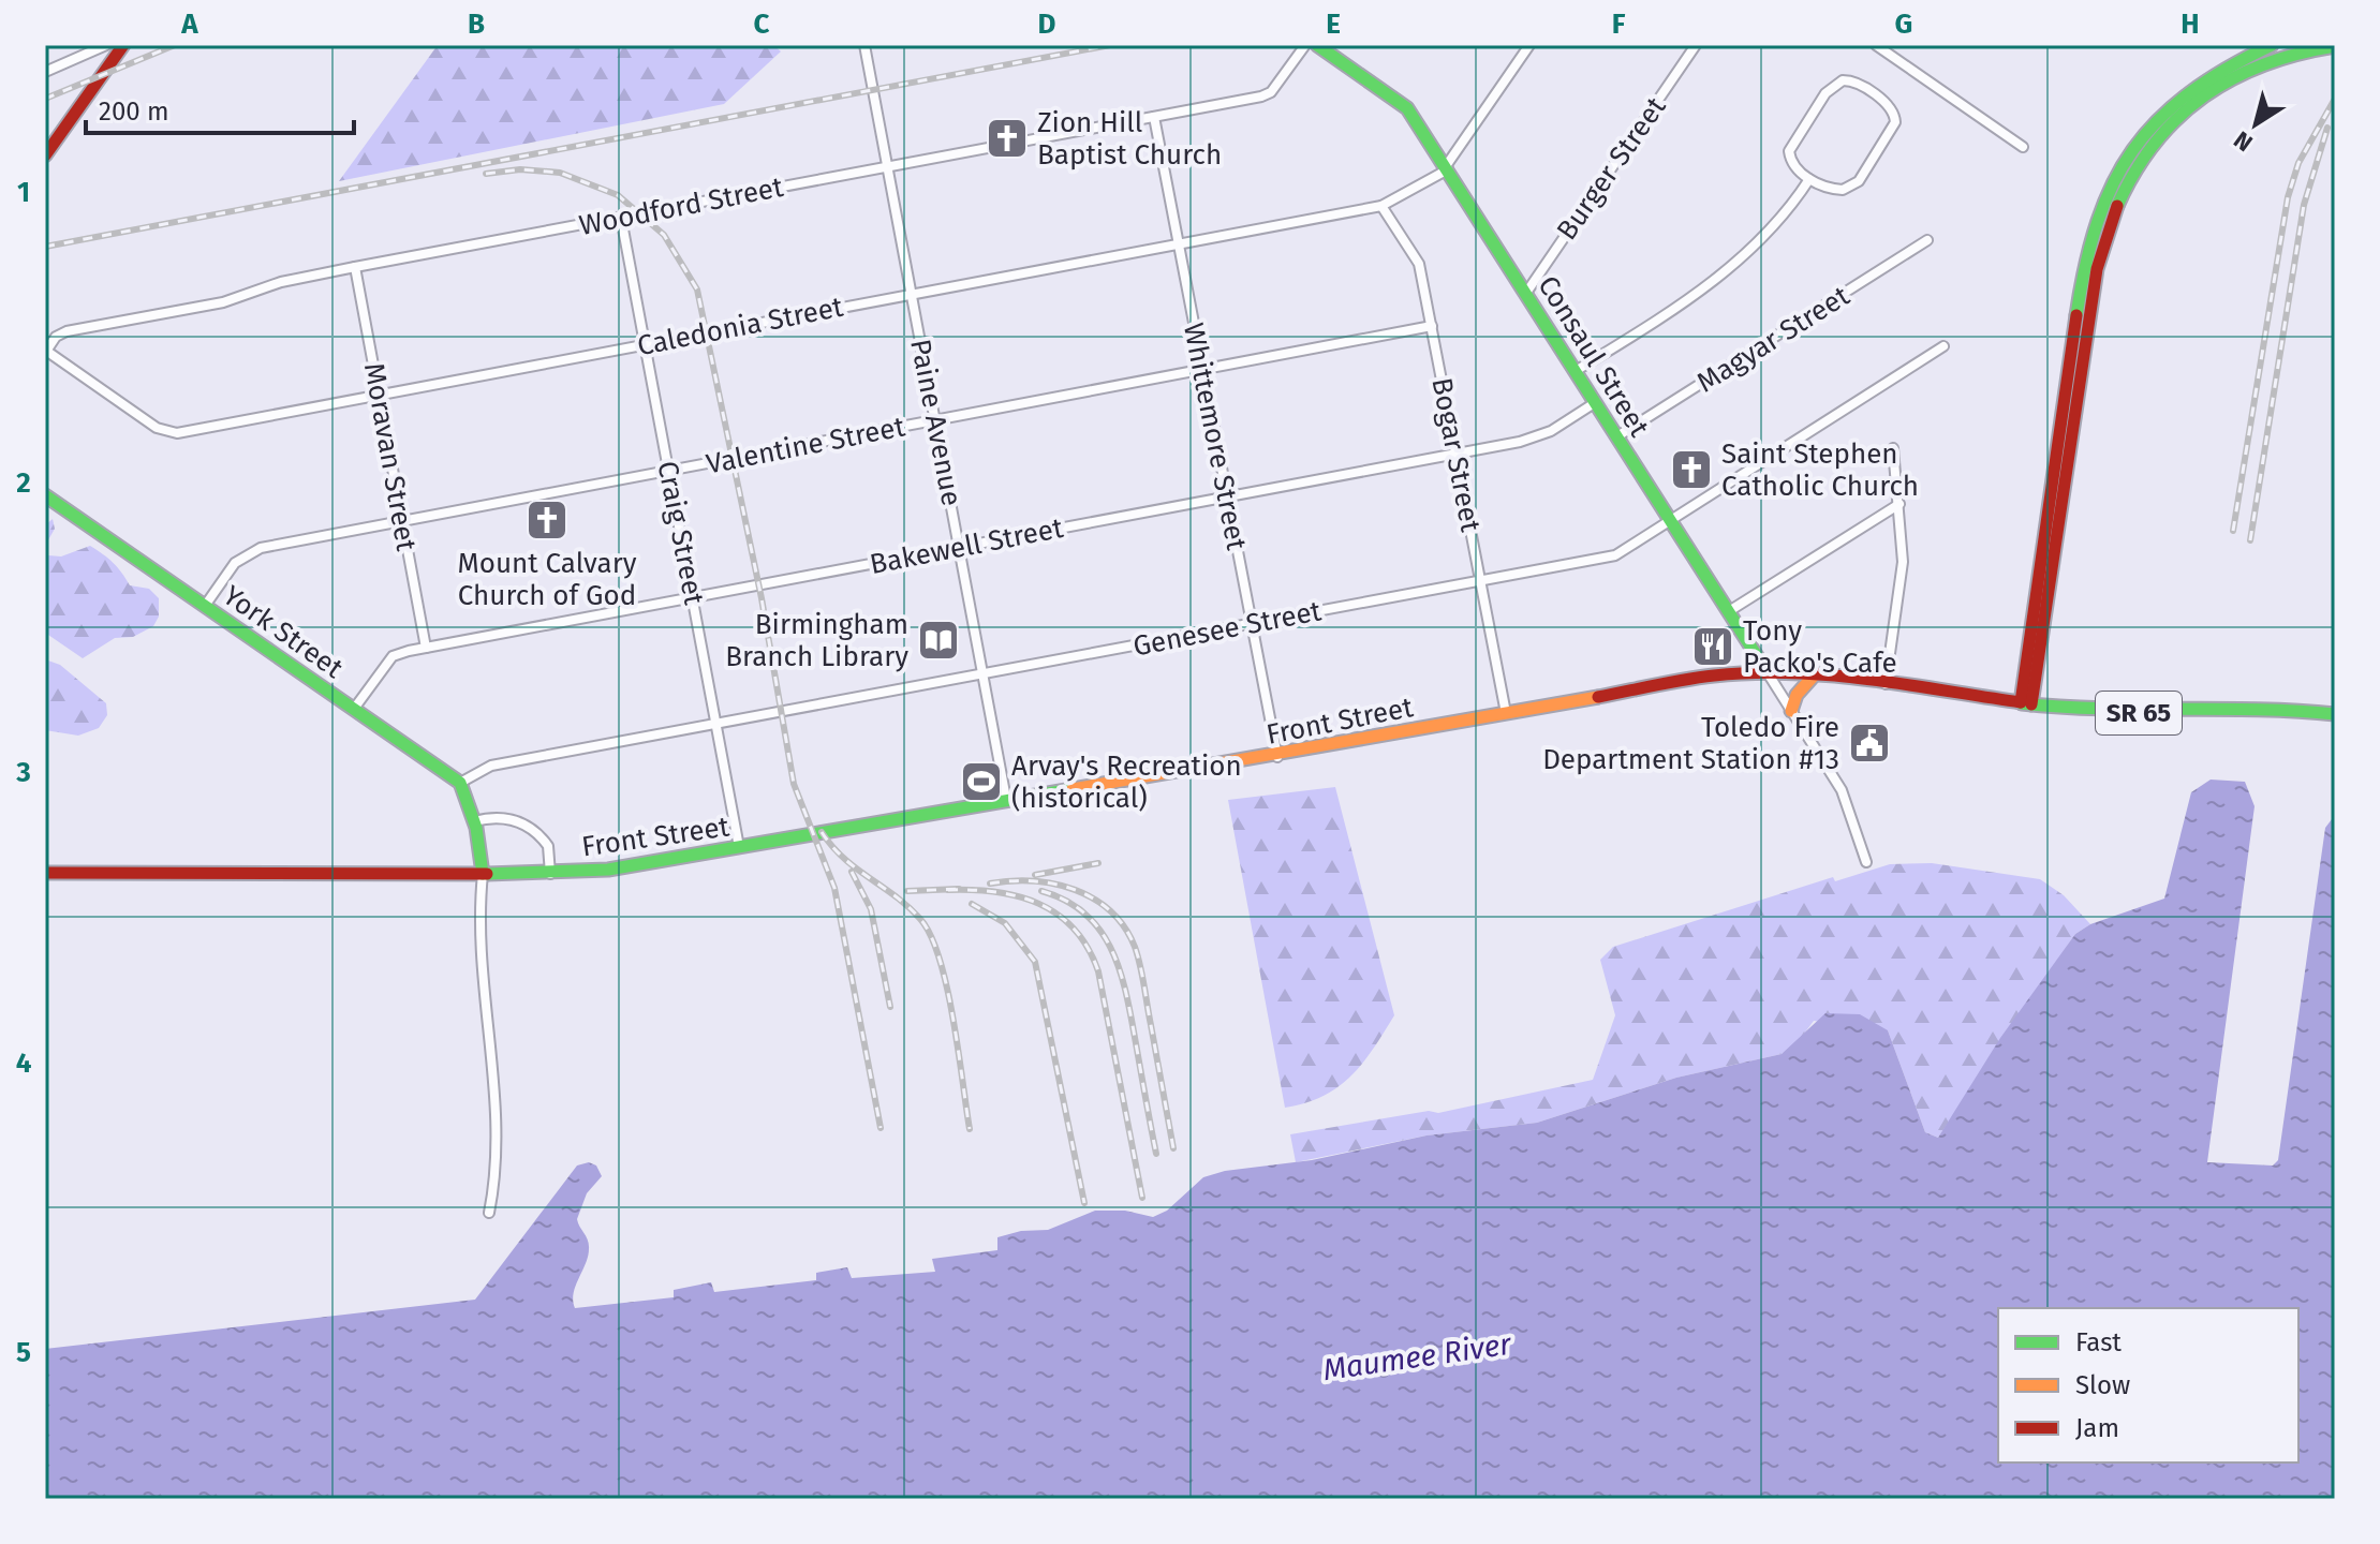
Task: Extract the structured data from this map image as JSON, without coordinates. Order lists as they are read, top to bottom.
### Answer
{
  "streets": {
    "main road": [
      "Consaul Street",
      "York Street",
      "SR 65",
      "Front Street"
    ],
    "street": [
      "Burger Street",
      "Woodford Street",
      "Caledonia Street",
      "Magyar Street",
      "Paine Avenue",
      "Whittemore Street",
      "Valentine Street",
      "Bogar Street",
      "Moravan Street",
      "Craig Street",
      "Bakewell Street",
      "Genesee Street"
    ]
  },
  "crossings": [
    ["Burger Street", "Consaul Street"],
    ["Woodford Street", "Caledonia Street"],
    ["Woodford Street", "Paine Avenue"],
    ["Woodford Street", "Whittemore Street"],
    ["Woodford Street", "Moravan Street"],
    ["Woodford Street", "Craig Street"],
    ["Caledonia Street", "Consaul Street"],
    ["Caledonia Street", "Paine Avenue"],
    ["Caledonia Street", "Whittemore Street"],
    ["Caledonia Street", "Bogar Street"],
    ["Caledonia Street", "Moravan Street"],
    ["Caledonia Street", "Craig Street"],
    ["Magyar Street", "Consaul Street"],
    ["Consaul Street", "Bakewell Street"],
    ["Consaul Street", "Genesee Street"],
    ["Consaul Street", "Front Street"],
    ["Paine Avenue", "Valentine Street"],
    ["Paine Avenue", "Bakewell Street"],
    ["Paine Avenue", "Genesee Street"],
    ["Paine Avenue", "Front Street"],
    ["Whittemore Street", "Valentine Street"],
    ["Whittemore Street", "Bakewell Street"],
    ["Whittemore Street", "Genesee Street"],
    ["Whittemore Street", "Front Street"],
    ["Valentine Street", "Bogar Street"],
    ["Valentine Street", "Moravan Street"],
    ["Valentine Street", "Craig Street"],
    ["Valentine Street", "York Street"],
    ["Bogar Street", "Bakewell Street"],
    ["Bogar Street", "Genesee Street"],
    ["Bogar Street", "Front Street"],
    ["Moravan Street", "Bakewell Street"],
    ["Craig Street", "Bakewell Street"],
    ["Craig Street", "Genesee Street"],
    ["Craig Street", "Front Street"],
    ["Bakewell Street", "York Street"],
    ["Genesee Street", "York Street"]
  ],
  "water": ["Maumee River"],
  "places": {
    "church": ["Zion Hill Baptist Church", "Saint Stephen Catholic Church", "Mount Calvary Church of God"],
    "library": ["Birmingham Branch Library"],
    "restaurant": ["Tony Packo's Cafe"],
    "public building": ["Toledo Fire Department Station #13"],
    "sports": ["Arvay's Recreation (historical)"]
  },
  "legend": ["Fast", "Slow", "Jam"],
  "scale_bar": "200 m",
  "north": "bottom left",
  "grid": {
    "columns": [
      "A",
      "B",
      "C",
      "D",
      "E",
      "F",
      "G",
      "H"
    ],
    "rows": [
      "1",
      "2",
      "3",
      "4",
      "5"
    ]
  }
}
